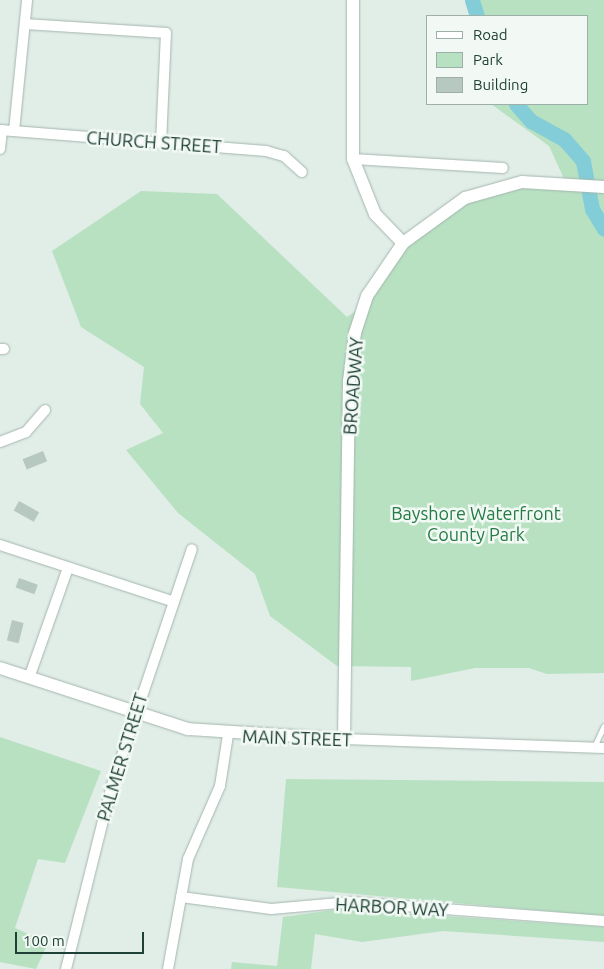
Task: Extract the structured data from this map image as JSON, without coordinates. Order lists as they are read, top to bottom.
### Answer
{
  "streets": {
    "street": [
      "CHURCH STREET",
      "BROADWAY",
      "MAIN STREET",
      "PALMER STREET",
      "HARBOR WAY"
    ]
  },
  "crossings": [
    ["BROADWAY", "MAIN STREET"],
    ["MAIN STREET", "PALMER STREET"]
  ],
  "parks": ["Bayshore Waterfront County Park"],
  "legend": ["Road", "Park", "Building"],
  "scale_bar": "100 m"
}
